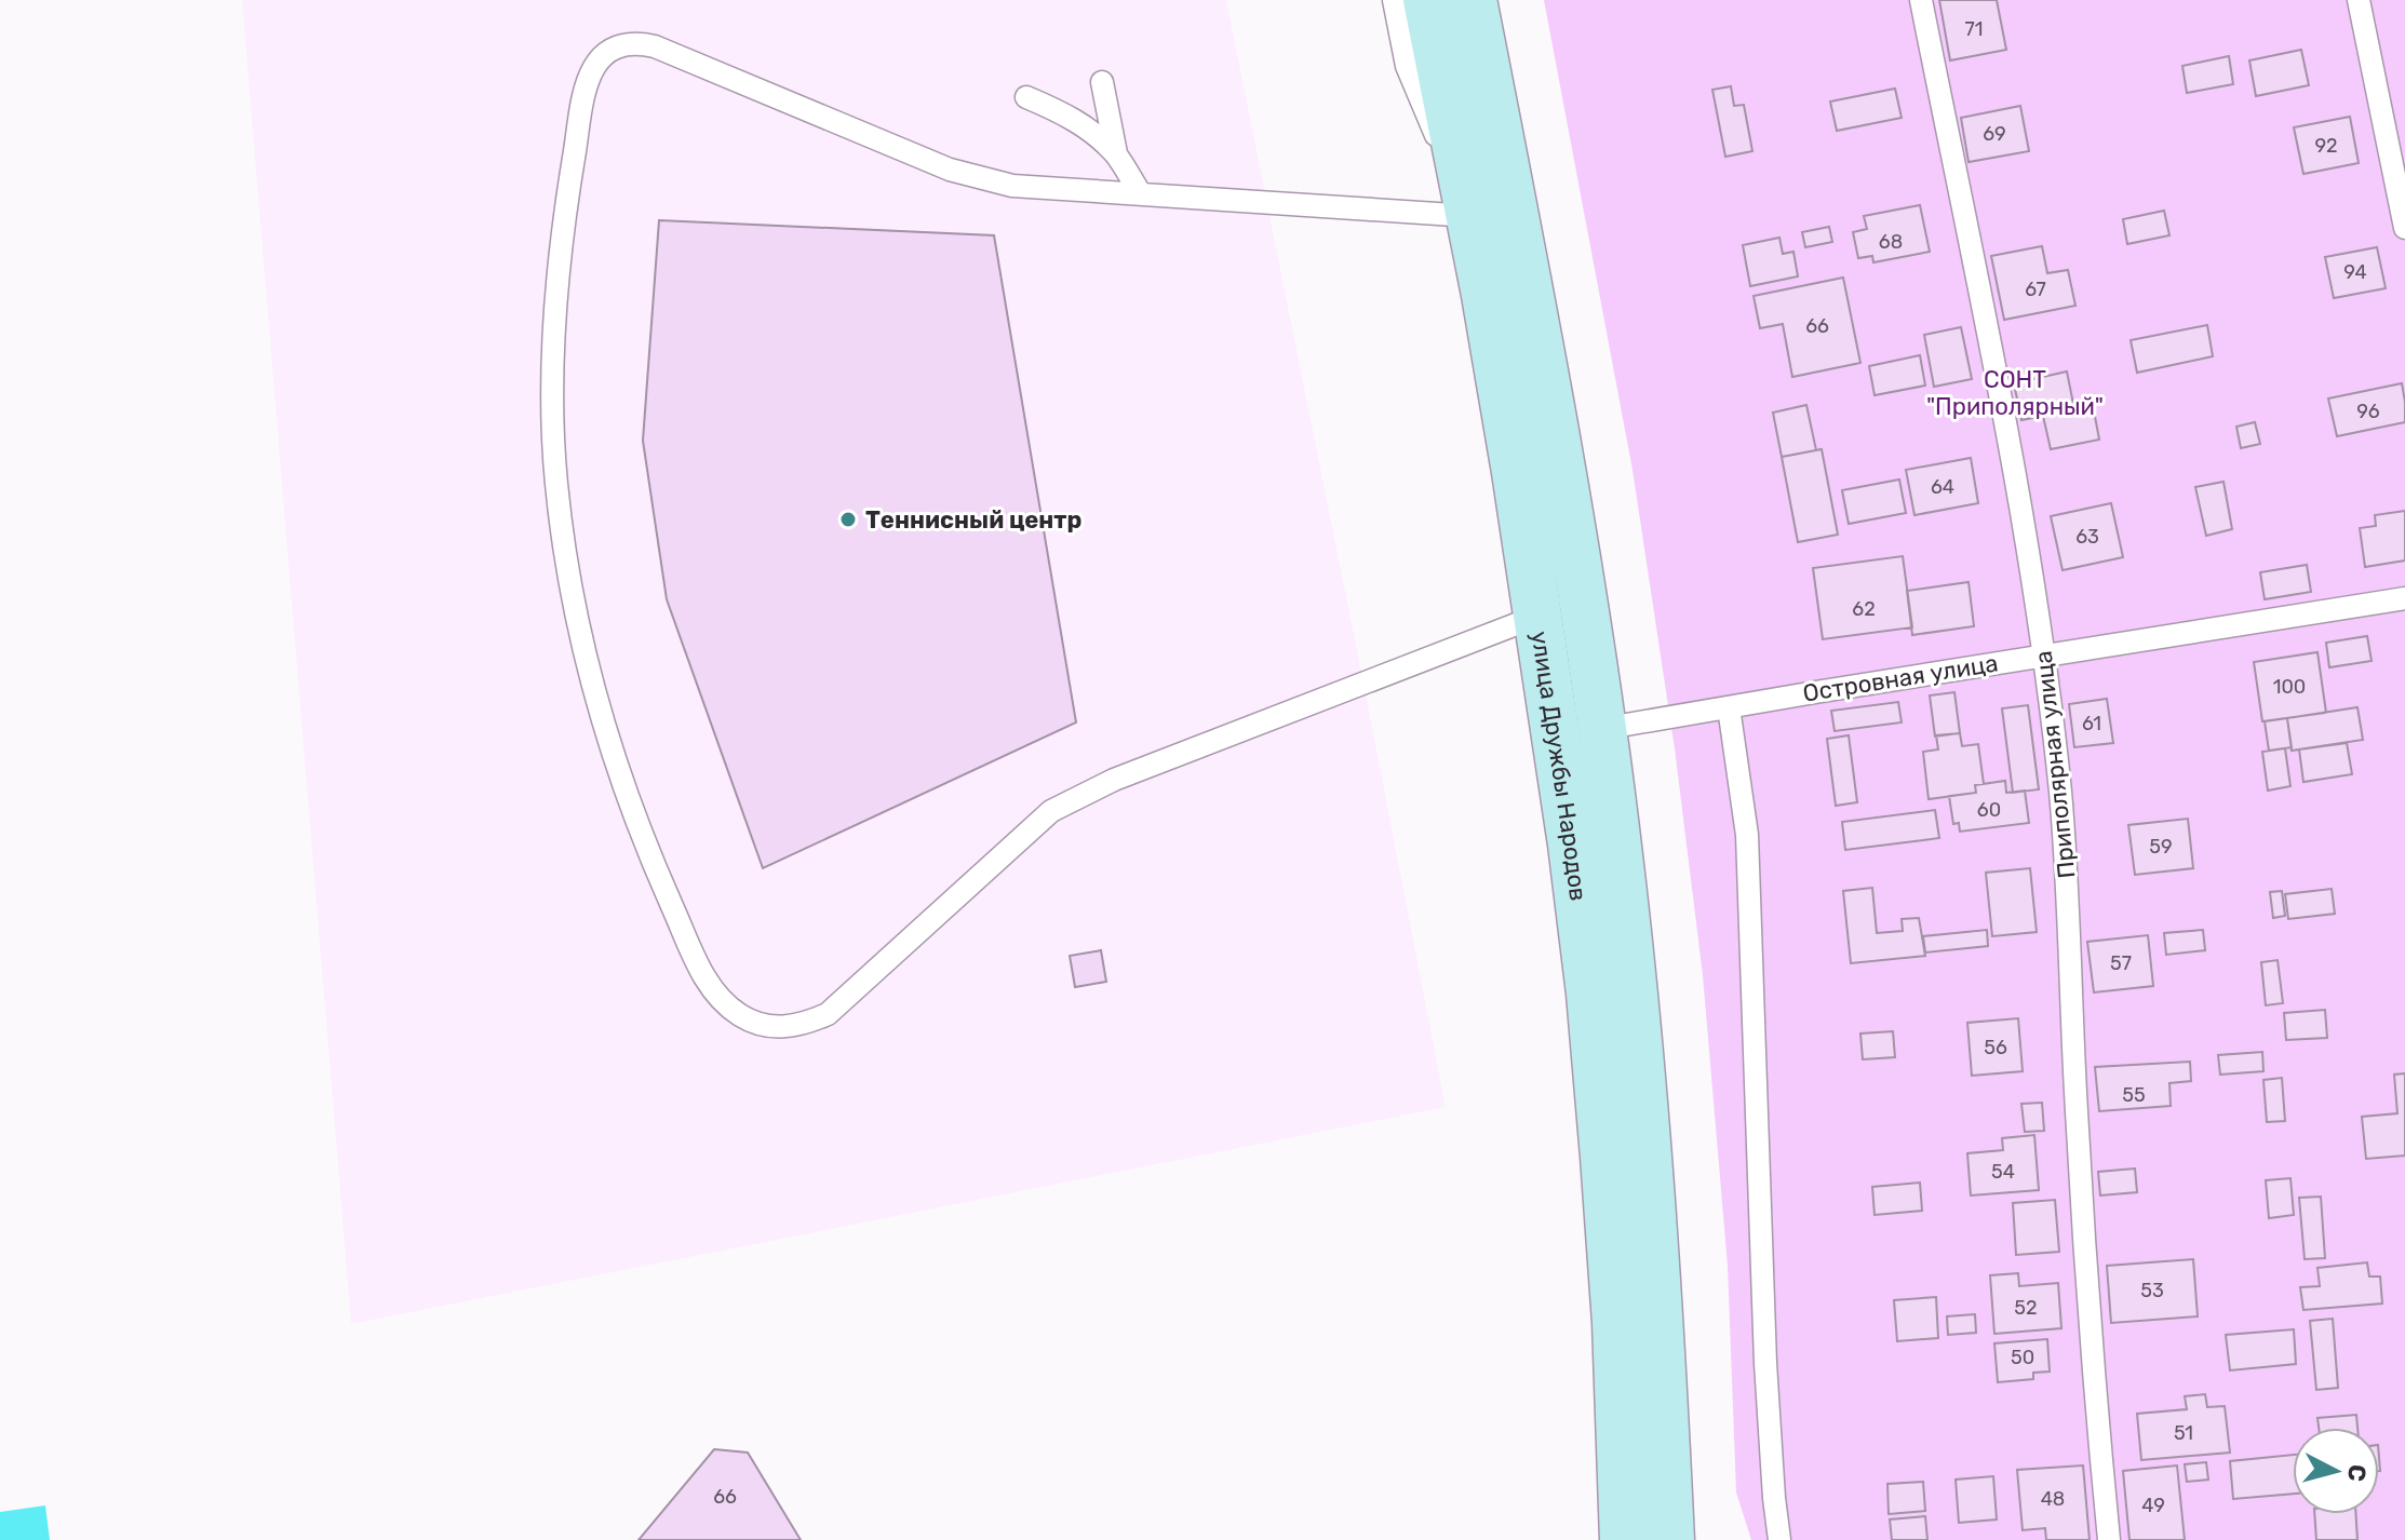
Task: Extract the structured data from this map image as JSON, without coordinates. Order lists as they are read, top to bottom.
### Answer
{
  "streets": {
    "main road": ["улица Дружбы Народов"],
    "lane": ["Островная улица", "Приполярная улица"]
  },
  "crossings": [
    ["Островная улица", "Приполярная улица"],
    ["Островная улица", "улица Дружбы Народов"]
  ],
  "parks": ["СОНТ \"Приполярный\""],
  "places": ["Теннисный центр"],
  "house_numbers": [
    "71",
    "69",
    "92",
    "68",
    "94",
    "67",
    "66",
    "96",
    "64",
    "63",
    "62",
    "100",
    "61",
    "60",
    "59",
    "57",
    "56",
    "55",
    "54",
    "53",
    "52",
    "50",
    "51",
    "66",
    "48",
    "49"
  ],
  "north": "right"
}
